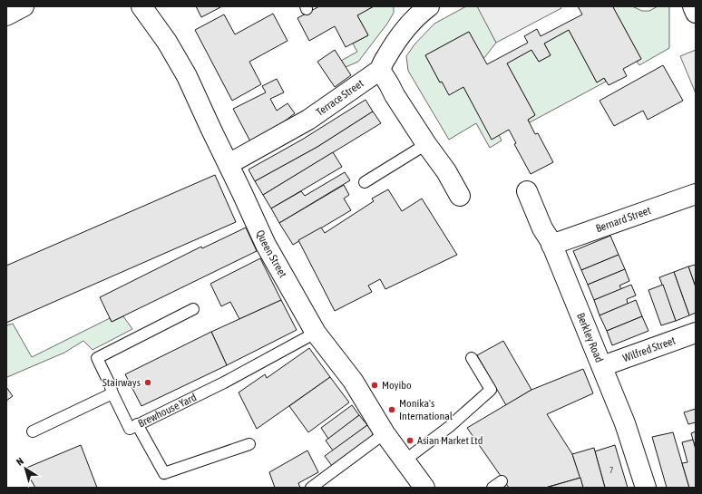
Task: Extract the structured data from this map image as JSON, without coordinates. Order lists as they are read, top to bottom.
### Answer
{
  "streets": {
    "street": [
      "Terrace Street",
      "Bernard Street",
      "Queen Street",
      "Berkley Road",
      "Wilfred Street"
    ],
    "lane": ["Brewhouse Yard"]
  },
  "crossings": [
    ["Terrace Street", "Queen Street"],
    ["Bernard Street", "Berkley Road"],
    ["Queen Street", "Brewhouse Yard"],
    ["Berkley Road", "Wilfred Street"]
  ],
  "places": [
    "Stairways",
    "Moyibo",
    "Monika's International",
    "Asian Market Ltd"
  ],
  "house_numbers": ["7"],
  "north": "top left"
}
